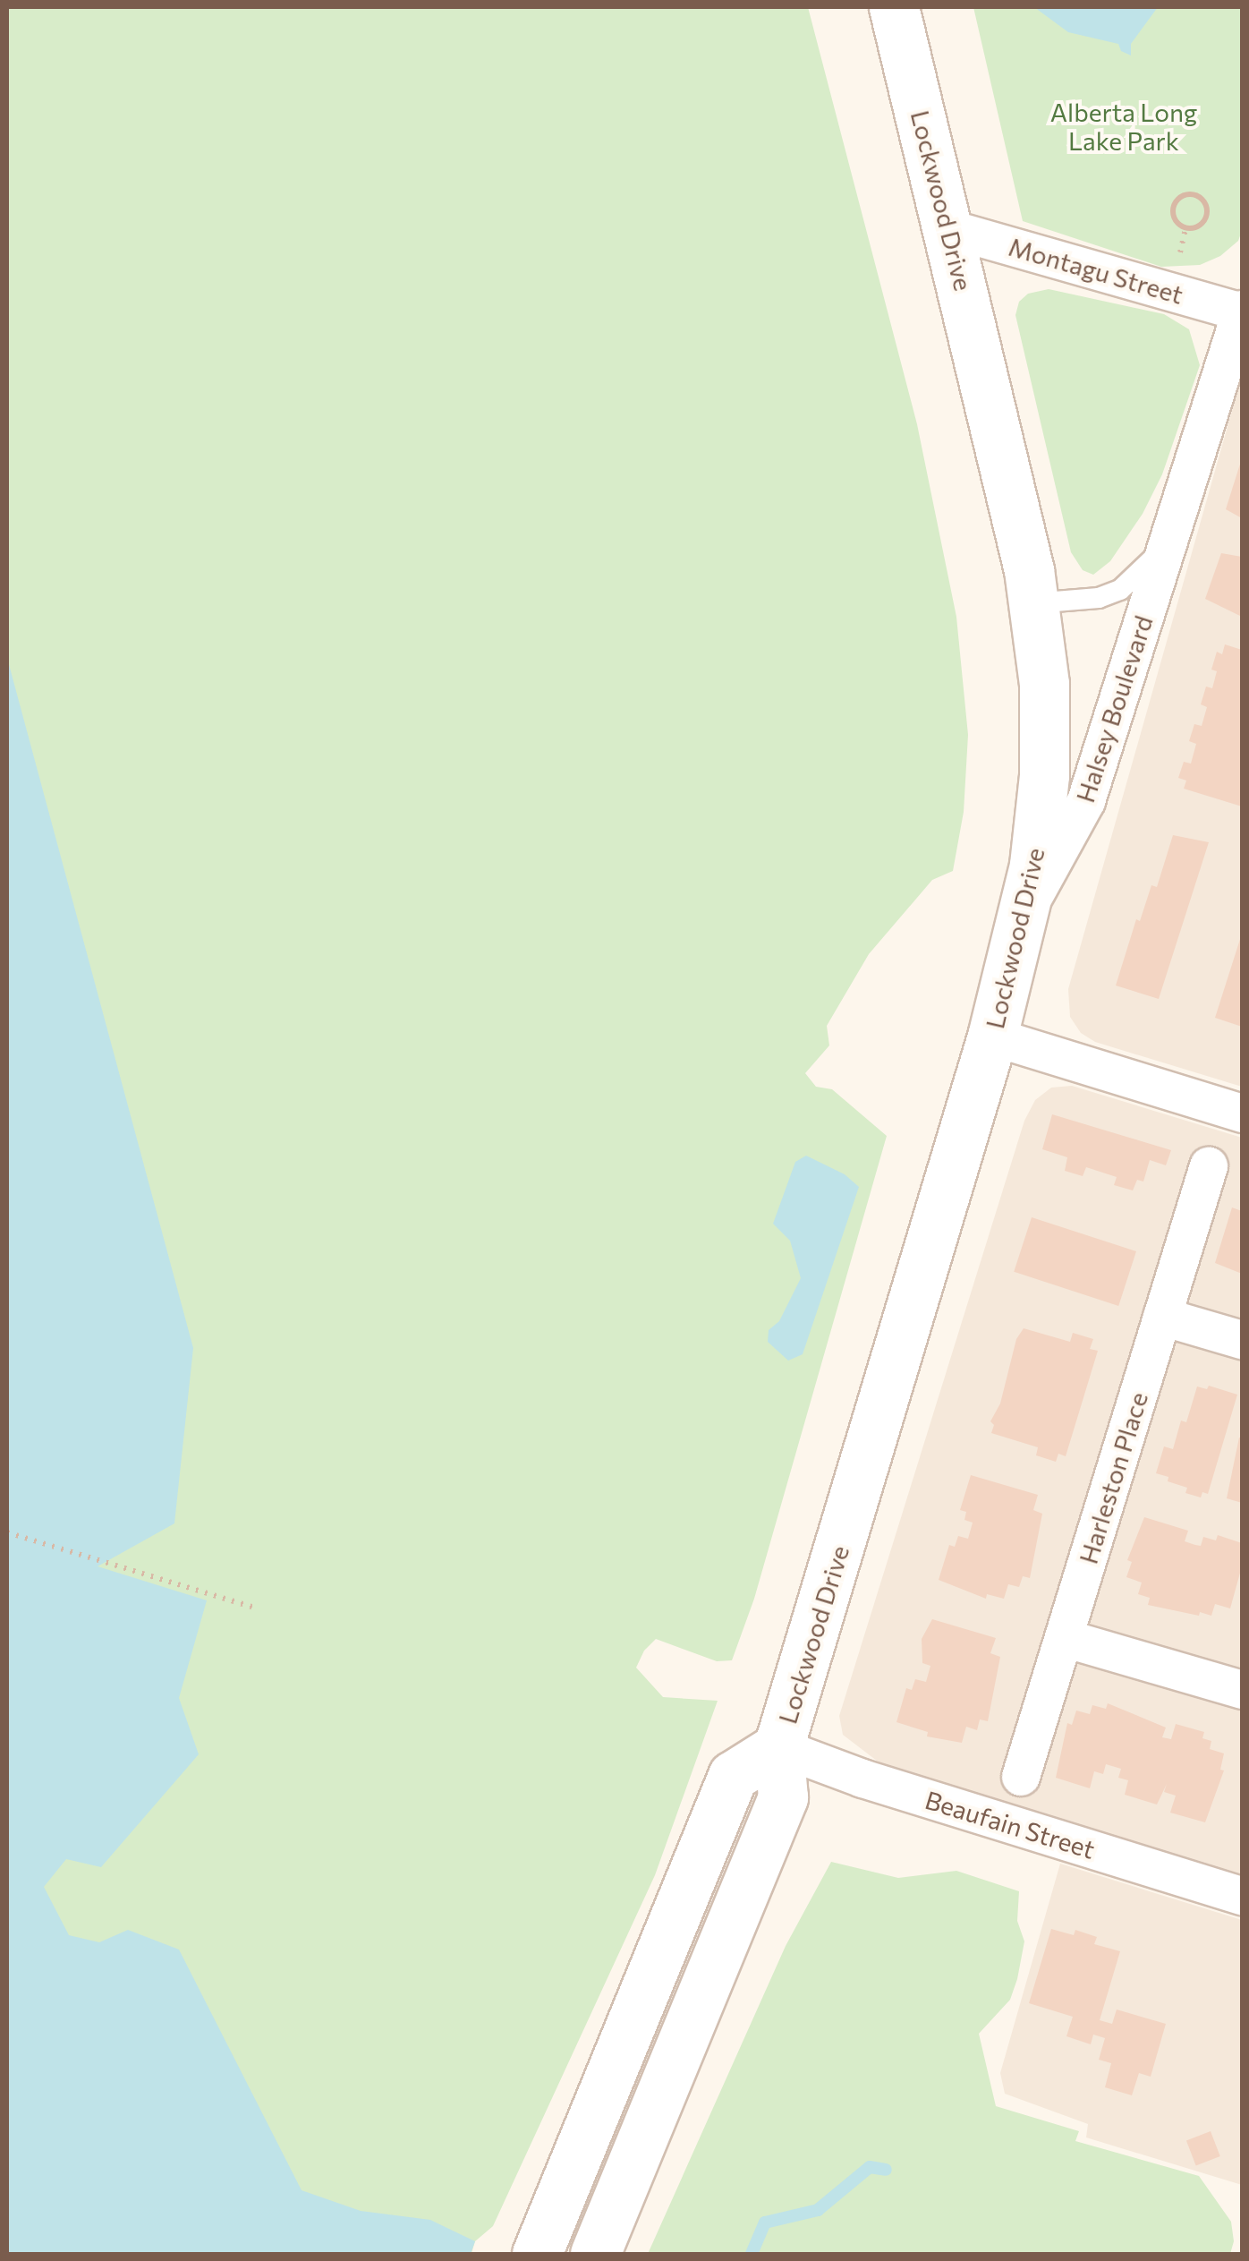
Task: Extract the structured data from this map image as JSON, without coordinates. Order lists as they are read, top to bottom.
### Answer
{
  "streets": {
    "main road": ["Lockwood Drive"],
    "street": [
      "Montagu Street",
      "Halsey Boulevard",
      "Harleston Place",
      "Beaufain Street"
    ]
  },
  "crossings": [
    ["Lockwood Drive", "Montagu Street"],
    ["Lockwood Drive", "Halsey Boulevard"],
    ["Lockwood Drive", "Beaufain Street"],
    ["Montagu Street", "Halsey Boulevard"]
  ],
  "parks": ["Alberta Long Lake Park"]
}
